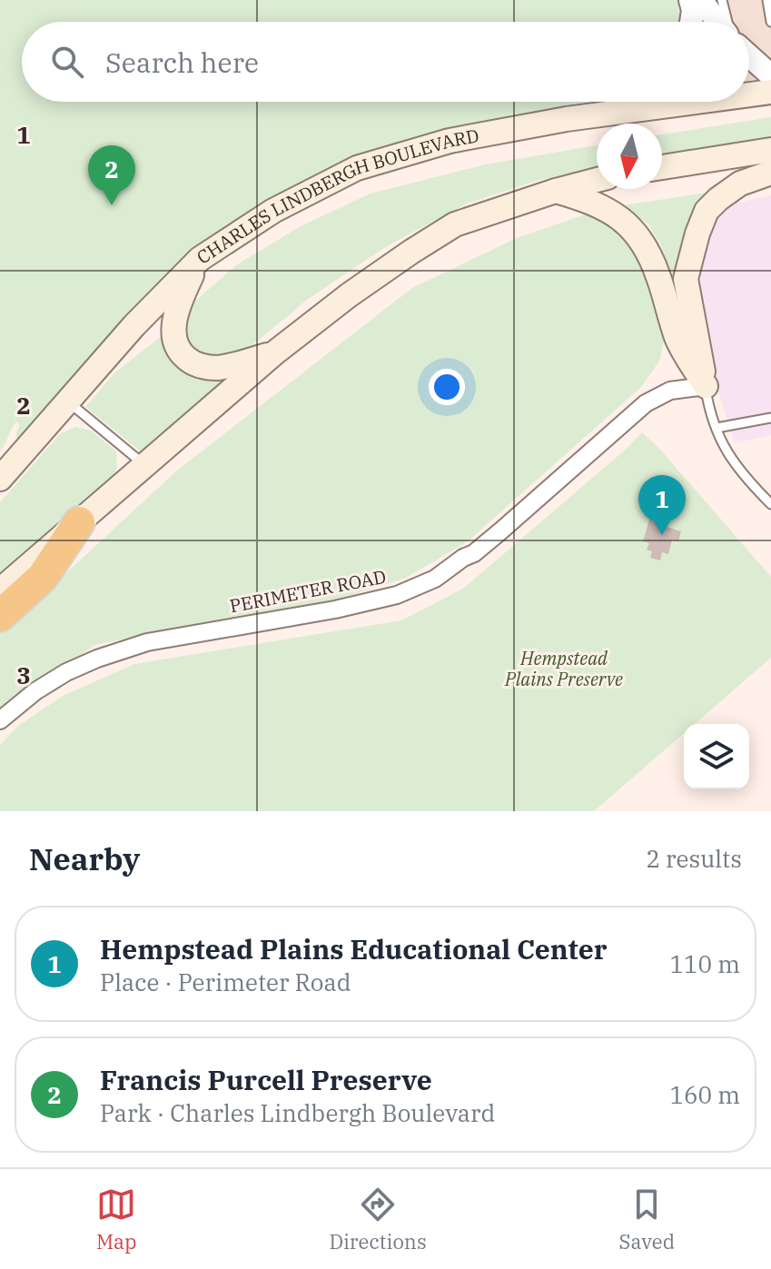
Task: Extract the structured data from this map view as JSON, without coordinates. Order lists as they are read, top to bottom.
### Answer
{
  "streets": {
    "main road": ["CHARLES LINDBERGH BOULEVARD"],
    "street": ["PERIMETER ROAD"]
  },
  "parks": ["Hempstead Plains Preserve"],
  "north": "bottom",
  "page": {
    "search": "Search here",
    "pins": ["2", "1"],
    "heading": ["Nearby", "2 results"],
    "list": [
      {
        "mark": "1",
        "name": "Hempstead Plains Educational Center",
        "note": "Place · Perimeter Road",
        "value": "110 m"
      },
      {
        "mark": "2",
        "name": "Francis Purcell Preserve",
        "note": "Park · Charles Lindbergh Boulevard",
        "value": "160 m"
      }
    ],
    "nav": ["Map", "Directions", "Saved"]
  },
  "grid": {
    "rows": ["1", "2", "3"]
  }
}
